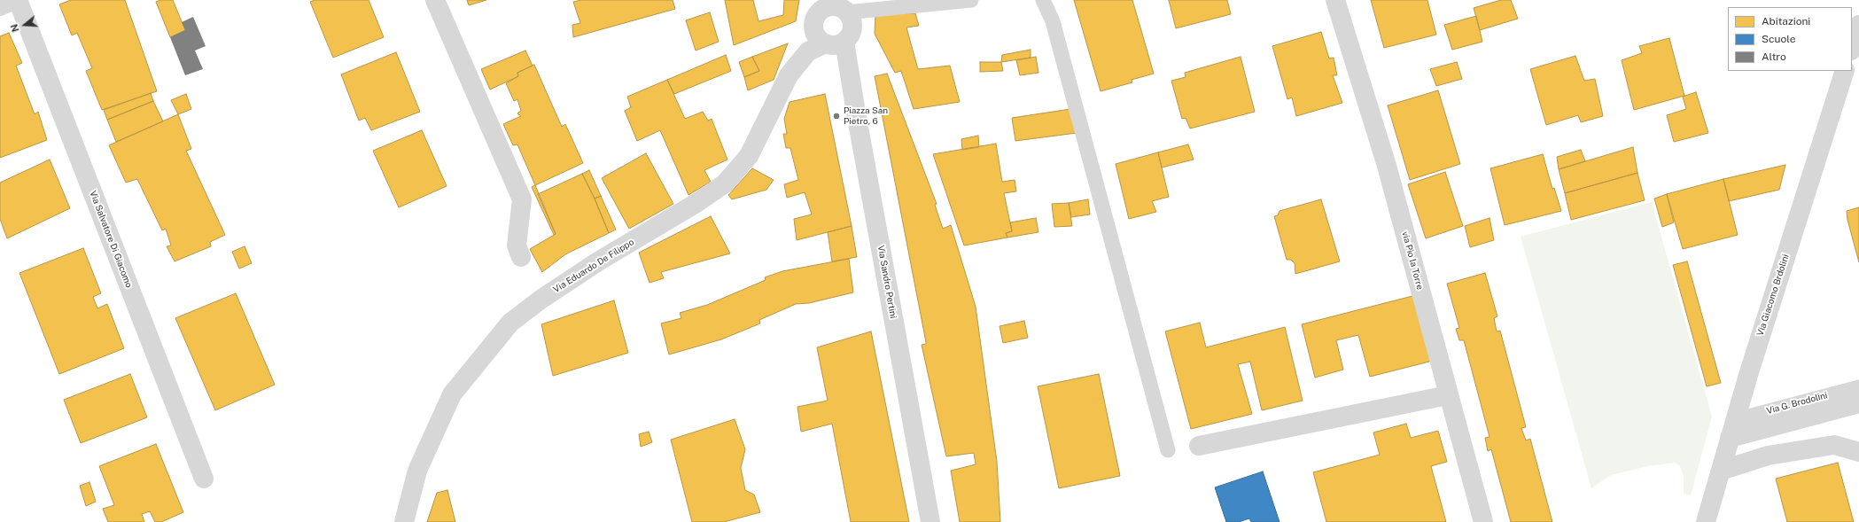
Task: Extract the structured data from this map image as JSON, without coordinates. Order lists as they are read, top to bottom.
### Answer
{
  "streets": {
    "street": [
      "Via Salvatore Di Giacomo",
      "via Pio la Torre",
      "Via Eduardo De Filippo",
      "Via Sandro Pertini",
      "Via Giacomo Brdolini"
    ],
    "lane": ["Via G. Brodolini"]
  },
  "crossings": [
    ["Via Eduardo De Filippo", "Via Sandro Pertini"],
    ["Via Giacomo Brdolini", "Via G. Brodolini"]
  ],
  "places": ["Piazza San Pietro, 6"],
  "legend": ["Abitazioni", "Scuole", "Altro"],
  "north": "left"
}
